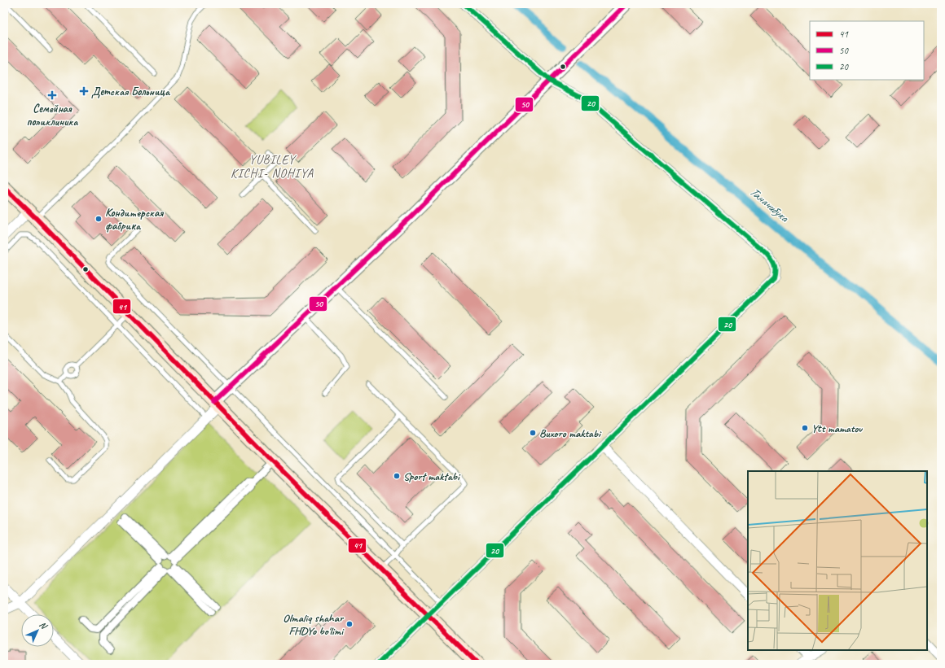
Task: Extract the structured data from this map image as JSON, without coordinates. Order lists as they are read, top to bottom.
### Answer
{
  "districts": ["YUBILEY KICHI- NOHIYA"],
  "water": ["Таначибука"],
  "places": {
    "health": ["Детская Больница", "Семейная поликлиника"],
    "other": [
      "Кондитерская фабрика",
      "Ytt mamatov",
      "Buxoro maktabi",
      "Sport maktabi",
      "Olmaliq shahar FHDYo bo'limi"
    ]
  },
  "lines": ["transit line 50", "transit line 20", "transit line 41"],
  "legend": ["41", "50", "20"],
  "north": "top right"
}
